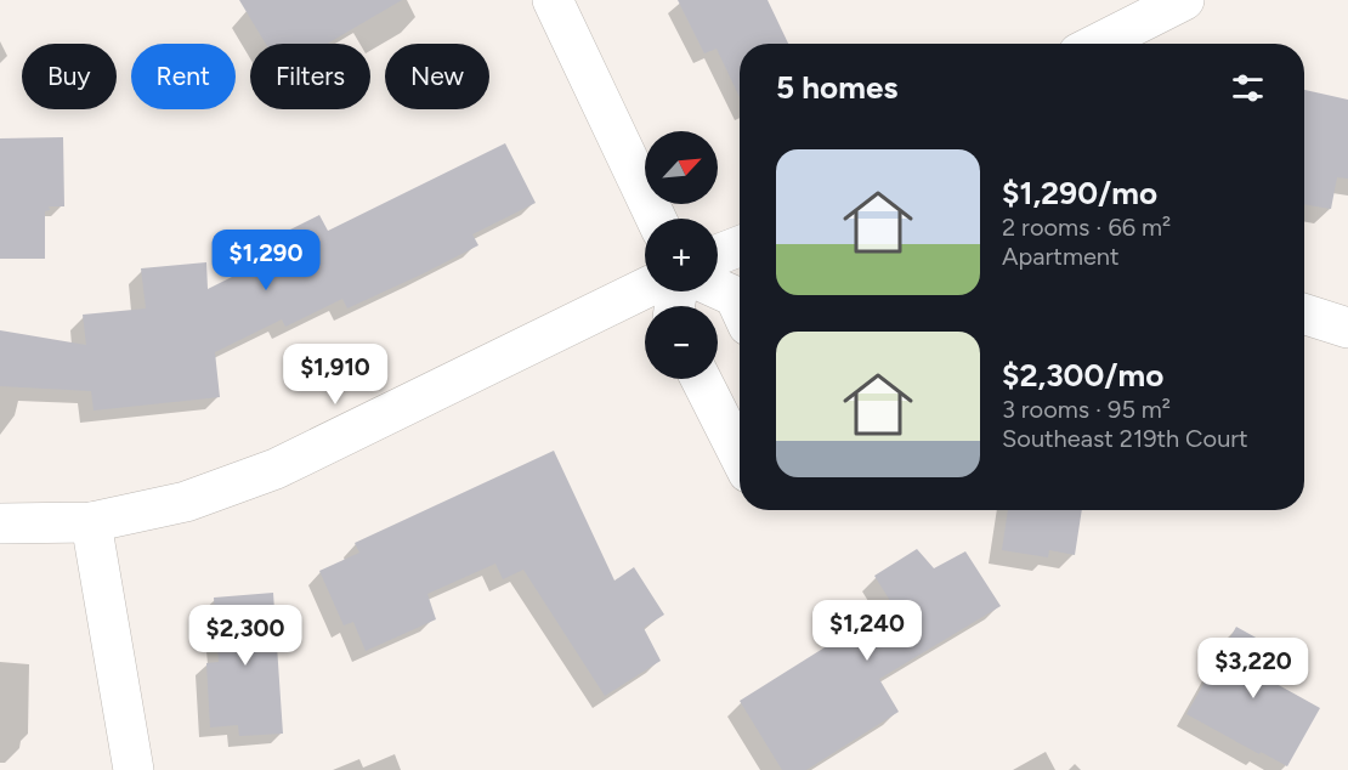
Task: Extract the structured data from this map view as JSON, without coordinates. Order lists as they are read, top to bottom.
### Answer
{
  "north": "top right",
  "page": {
    "chip": [
      "Buy",
      "Rent",
      "Filters",
      "New"
    ],
    "heading": "5 homes",
    "map_buttons": ["+", "−"],
    "list": [
      {
        "name": "$1,290/mo",
        "note": "2 rooms · 66 m² · Apartment"
      },
      {
        "name": "$2,300/mo",
        "note": "3 rooms · 95 m² · Southeast 219th Court"
      }
    ],
    "price": [
      "$1,290",
      "$1,910",
      "$1,240",
      "$2,300",
      "$3,220"
    ]
  }
}
